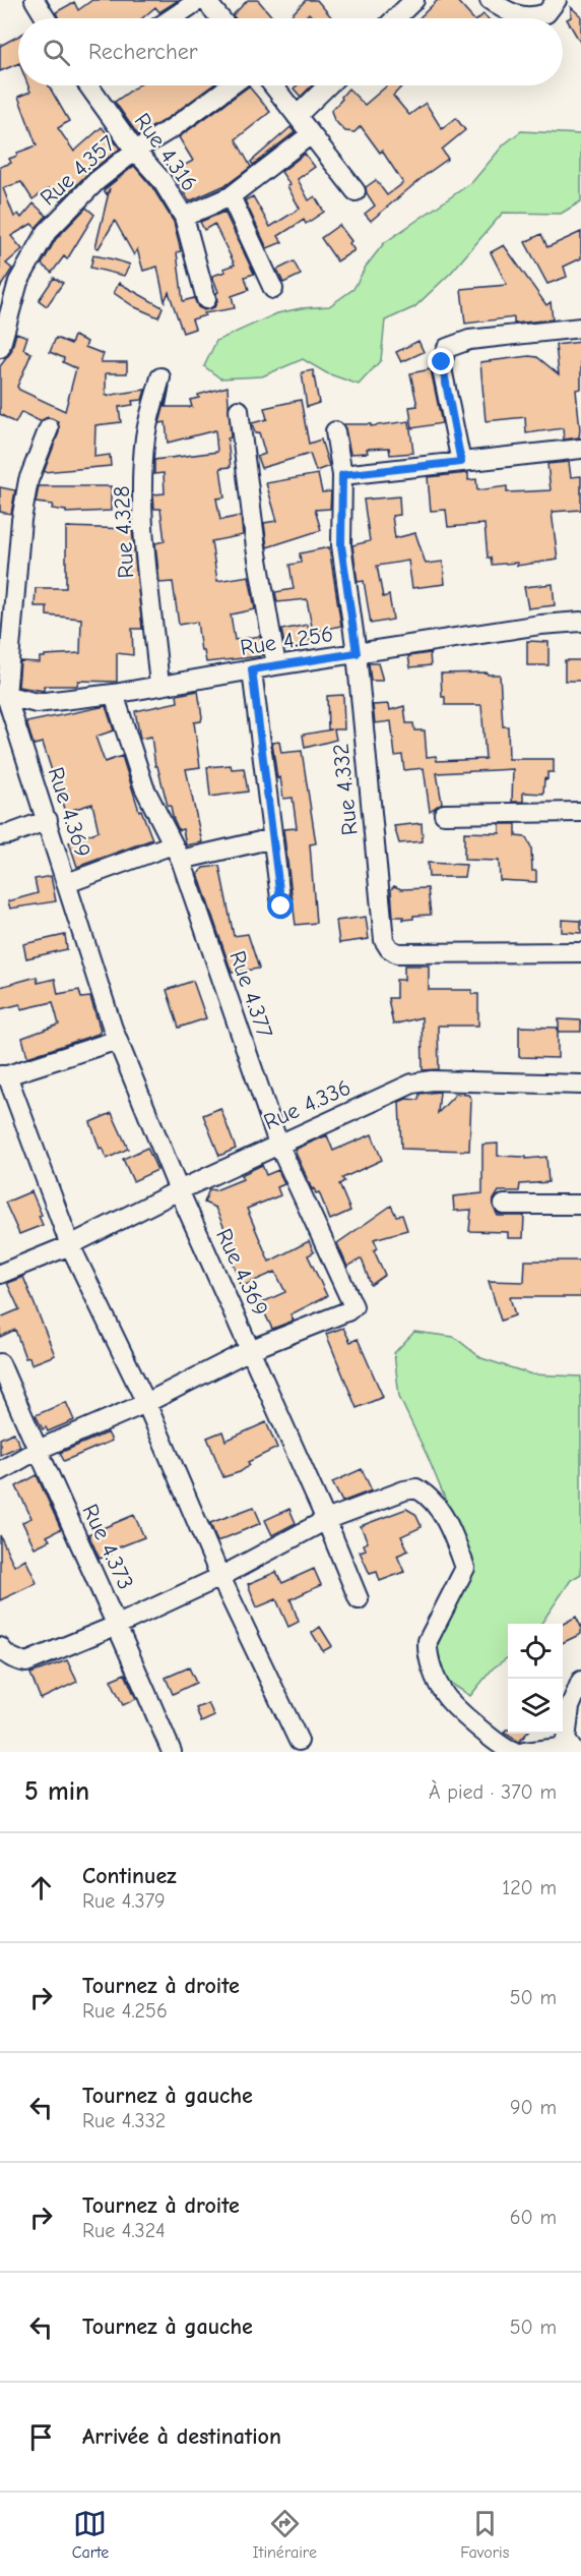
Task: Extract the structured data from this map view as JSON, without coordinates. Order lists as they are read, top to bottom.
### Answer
{
  "streets": {
    "street": [
      "Rue 4.316",
      "Rue 4.357",
      "Rue 4.328",
      "Rue 4.256",
      "Rue 4.332",
      "Rue 4.369",
      "Rue 4.377",
      "Rue 4.336",
      "Rue 4.373"
    ]
  },
  "crossings": [
    ["Rue 4.316", "Rue 4.357"],
    ["Rue 4.328", "Rue 4.256"],
    ["Rue 4.256", "Rue 4.332"],
    ["Rue 4.256", "Rue 4.369"],
    ["Rue 4.256", "Rue 4.377"],
    ["Rue 4.369", "Rue 4.377"],
    ["Rue 4.369", "Rue 4.336"],
    ["Rue 4.377", "Rue 4.336"]
  ],
  "page": {
    "search": "Rechercher",
    "heading": ["5 min", "À pied · 370 m"],
    "list": [
      ["Continuez", "Rue 4.379", "120 m"],
      ["Tournez à droite", "Rue 4.256", "50 m"],
      ["Tournez à gauche", "Rue 4.332", "90 m"],
      ["Tournez à droite", "Rue 4.324", "60 m"],
      ["Tournez à gauche", "50 m"],
      "Arrivée à destination"
    ],
    "nav": ["Carte", "Itinéraire", "Favoris"]
  }
}
